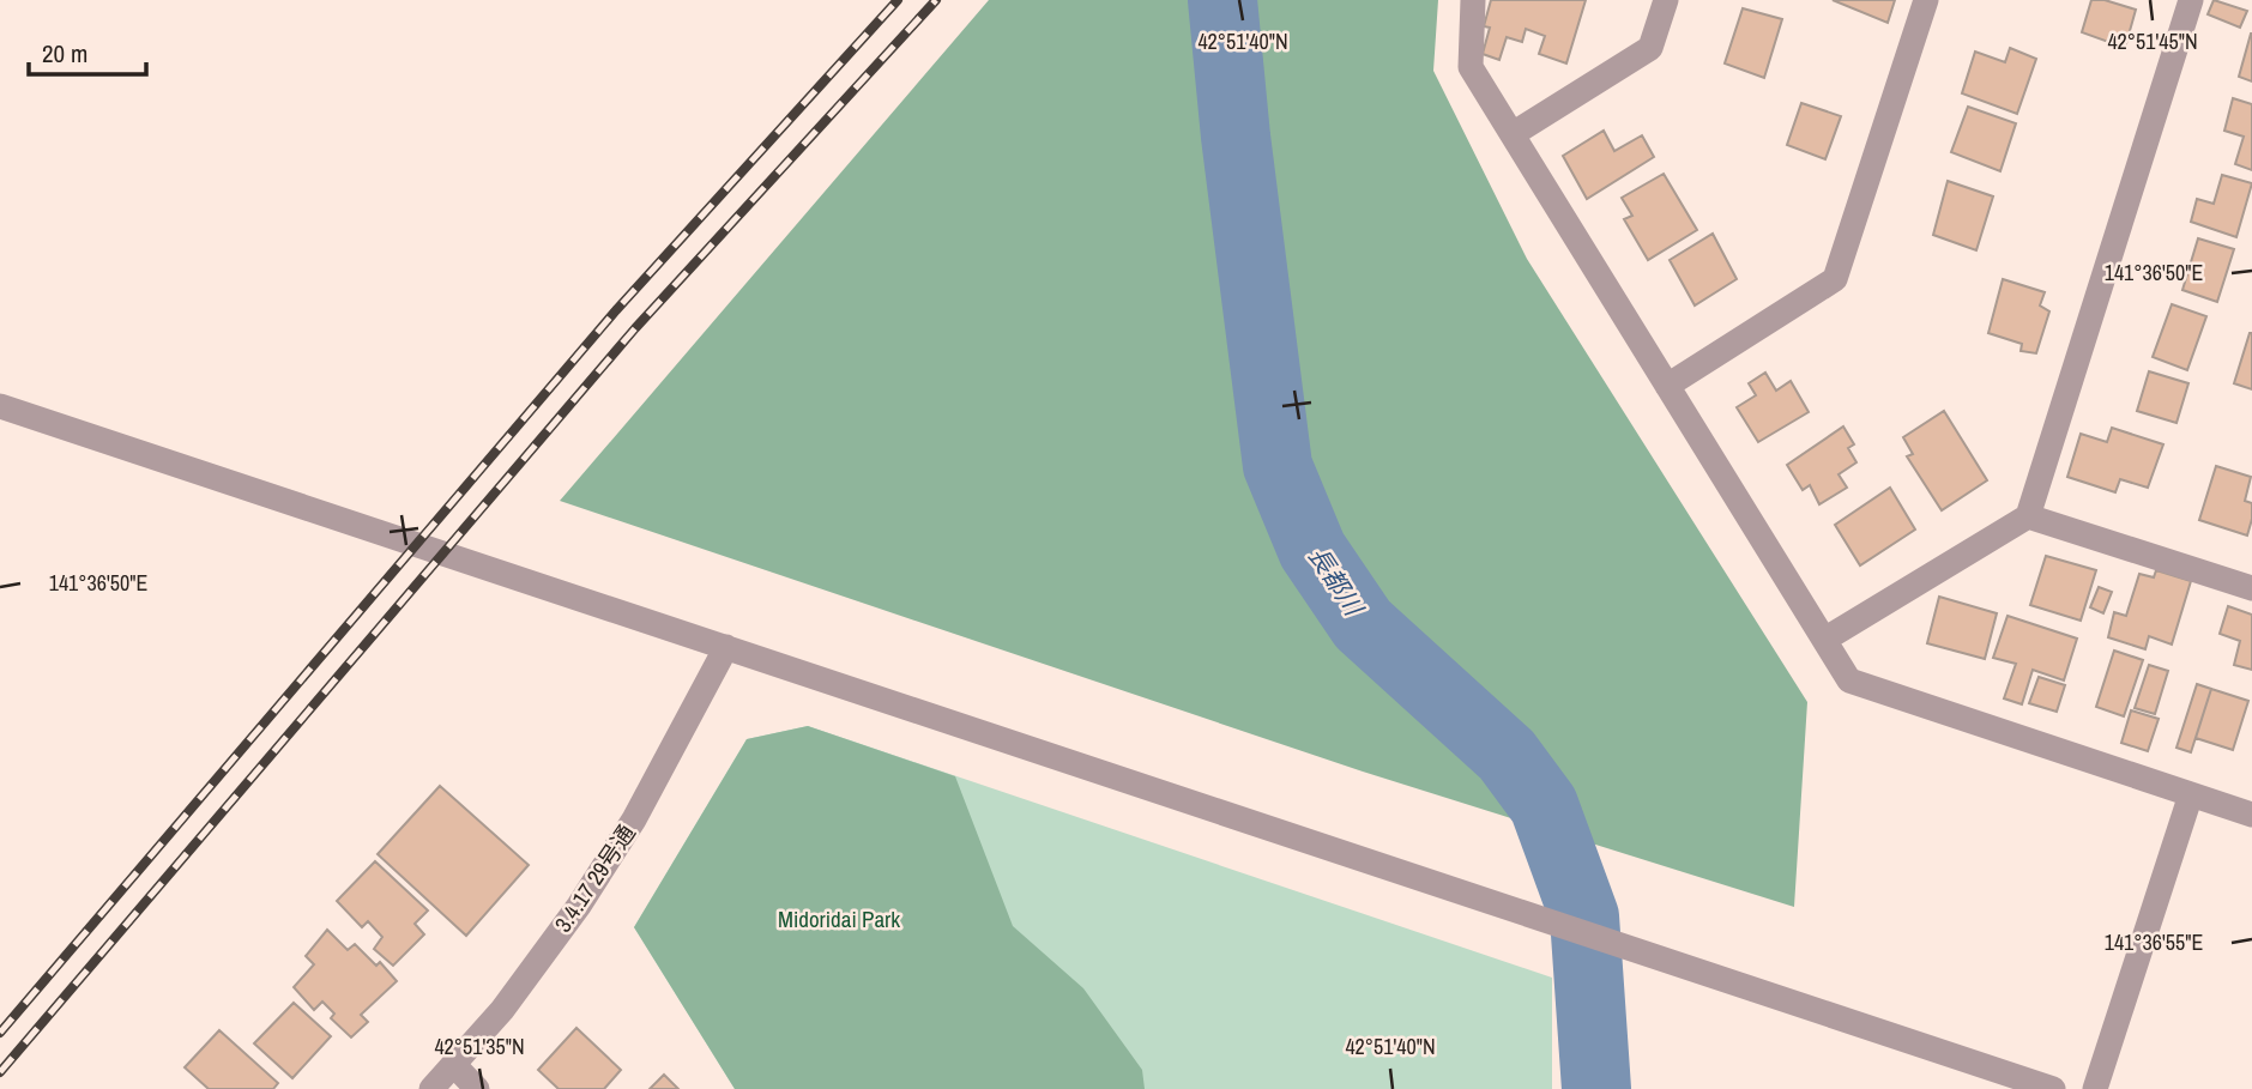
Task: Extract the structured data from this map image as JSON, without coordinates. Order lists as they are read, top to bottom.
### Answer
{
  "streets": {
    "street": ["3.4.17 29号通"]
  },
  "water": ["長都川"],
  "parks": ["Midoridai Park"],
  "scale_bar": "20 m",
  "coordinates": [
    "42°51'40\"N",
    "42°51'45\"N",
    "141°36'50\"E",
    "141°36'55\"E",
    "42°51'35\"N"
  ]
}
